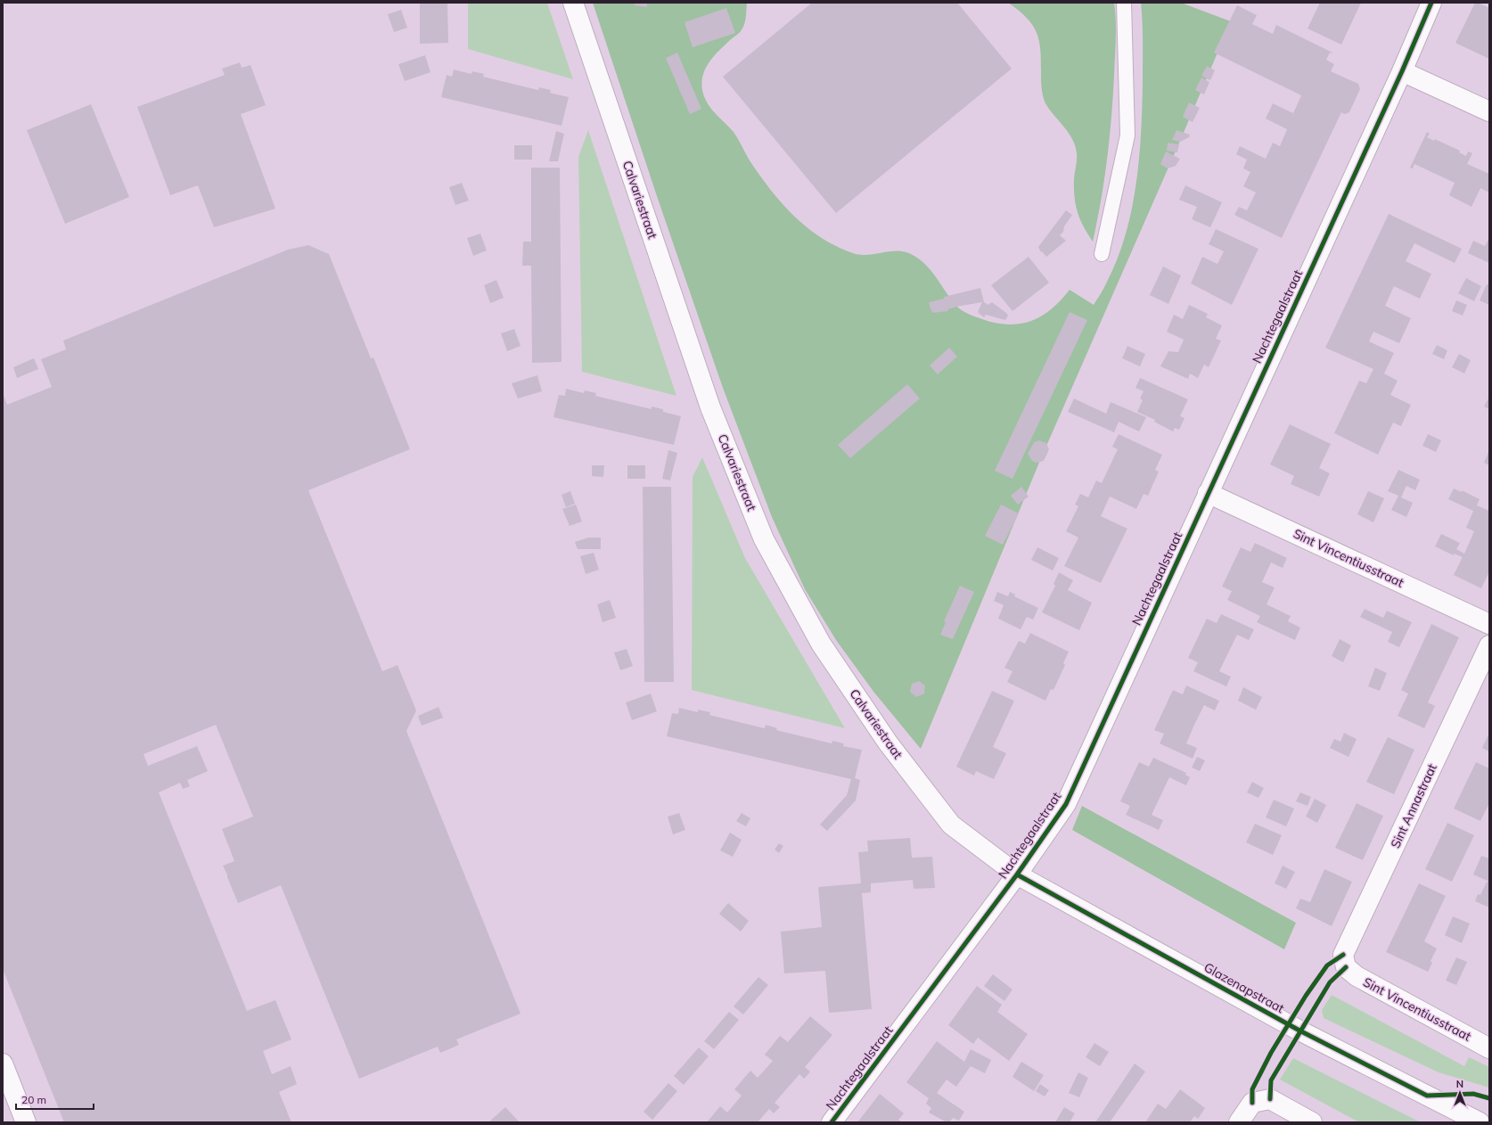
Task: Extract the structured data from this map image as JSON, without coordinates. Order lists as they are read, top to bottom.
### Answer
{
  "streets": {
    "street": [
      "Calvariestraat",
      "Nachtegaalstraat",
      "Sint Vincentiusstraat",
      "Sint Annastraat",
      "Glazenapstraat"
    ]
  },
  "crossings": [
    ["Calvariestraat", "Nachtegaalstraat"],
    ["Calvariestraat", "Glazenapstraat"],
    ["Nachtegaalstraat", "Sint Vincentiusstraat"],
    ["Nachtegaalstraat", "Glazenapstraat"],
    ["Sint Vincentiusstraat", "Sint Annastraat"]
  ],
  "scale_bar": "20 m",
  "north": "top"
}
